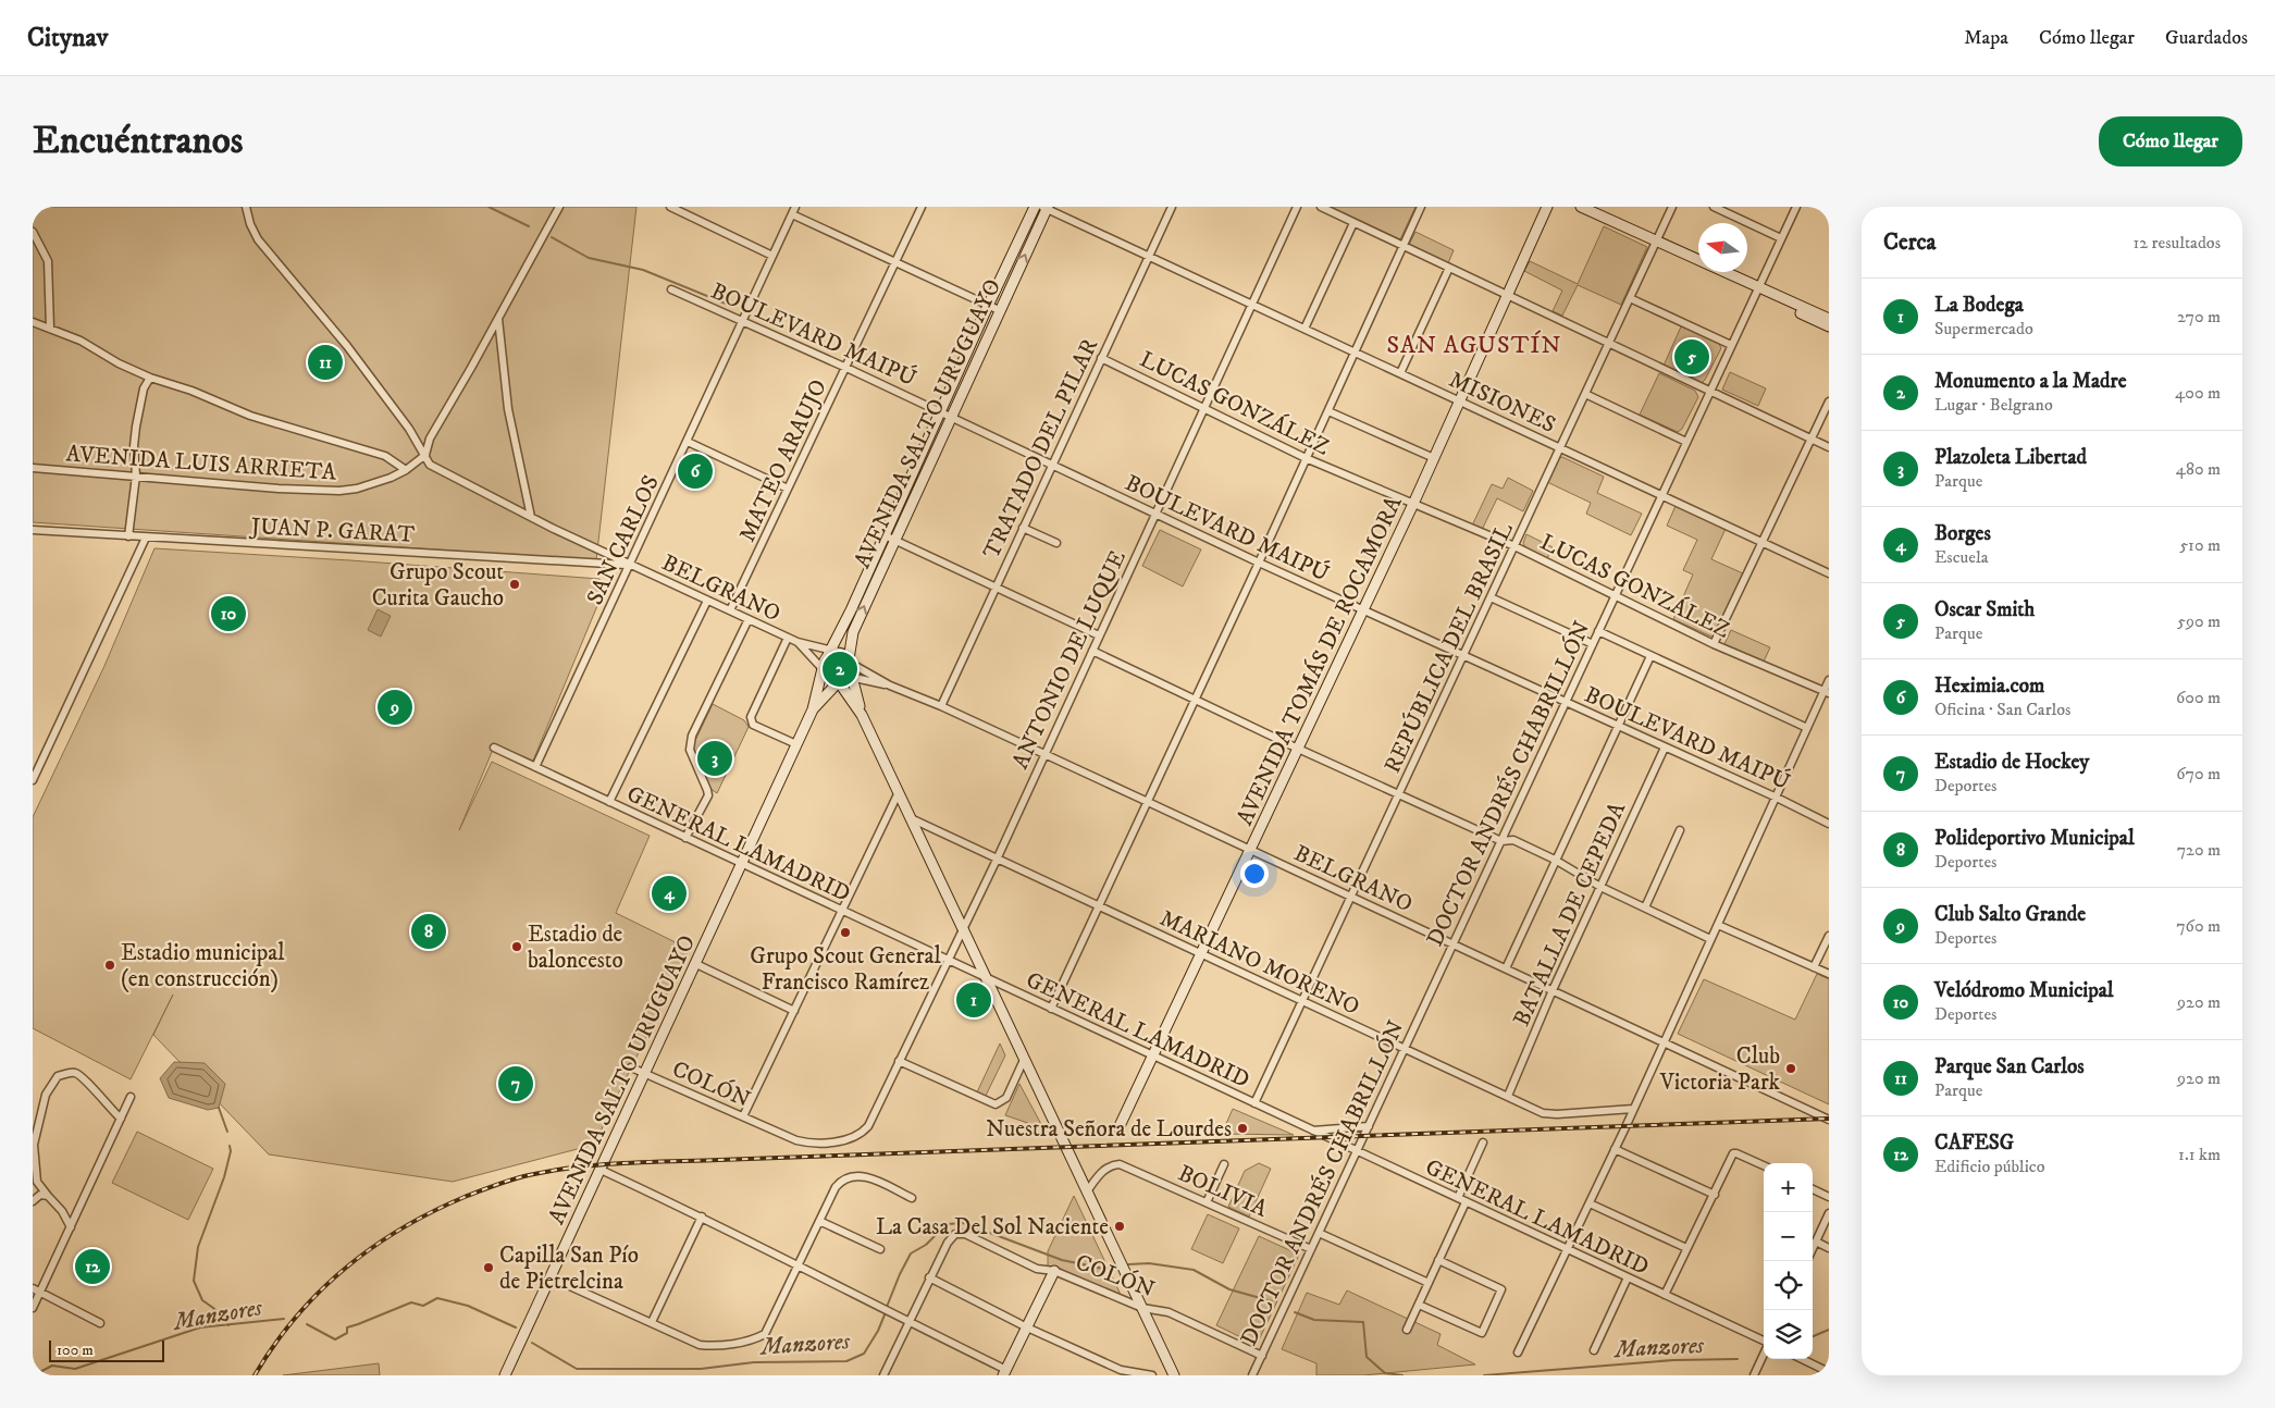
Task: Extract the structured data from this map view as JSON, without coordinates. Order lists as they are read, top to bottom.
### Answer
{
  "streets": {
    "main road": ["AVENIDA SALTO URUGUAYO", "AVENIDA TOMÁS DE ROCAMORA"],
    "street": [
      "BOULEVARD MAIPÚ",
      "MISIONES",
      "LUCAS GONZÁLEZ",
      "TRATADO DEL PILAR",
      "MATEO ARAUJO",
      "AVENIDA LUIS ARRIETA",
      "JUAN P. GARAT",
      "SAN CARLOS",
      "BELGRANO",
      "REPÚBLICA DEL BRASIL",
      "ANTONIO DE LUQUE",
      "DOCTOR ANDRÉS CHABRILLÓN",
      "GENERAL LAMADRID",
      "BATALLA DE CEPEDA",
      "MARIANO MORENO",
      "COLÓN",
      "BOLIVIA"
    ]
  },
  "crossings": [
    ["BOULEVARD MAIPÚ", "AVENIDA SALTO URUGUAYO"],
    ["BOULEVARD MAIPÚ", "TRATADO DEL PILAR"],
    ["BOULEVARD MAIPÚ", "MATEO ARAUJO"],
    ["BOULEVARD MAIPÚ", "SAN CARLOS"],
    ["BOULEVARD MAIPÚ", "REPÚBLICA DEL BRASIL"],
    ["BOULEVARD MAIPÚ", "ANTONIO DE LUQUE"],
    ["BOULEVARD MAIPÚ", "AVENIDA TOMÁS DE ROCAMORA"],
    ["BOULEVARD MAIPÚ", "DOCTOR ANDRÉS CHABRILLÓN"],
    ["BOULEVARD MAIPÚ", "BATALLA DE CEPEDA"],
    ["MISIONES", "AVENIDA SALTO URUGUAYO"],
    ["MISIONES", "TRATADO DEL PILAR"],
    ["MISIONES", "REPÚBLICA DEL BRASIL"],
    ["MISIONES", "ANTONIO DE LUQUE"],
    ["MISIONES", "AVENIDA TOMÁS DE ROCAMORA"],
    ["MISIONES", "DOCTOR ANDRÉS CHABRILLÓN"],
    ["LUCAS GONZÁLEZ", "TRATADO DEL PILAR"],
    ["LUCAS GONZÁLEZ", "REPÚBLICA DEL BRASIL"],
    ["LUCAS GONZÁLEZ", "ANTONIO DE LUQUE"],
    ["LUCAS GONZÁLEZ", "AVENIDA TOMÁS DE ROCAMORA"],
    ["LUCAS GONZÁLEZ", "DOCTOR ANDRÉS CHABRILLÓN"],
    ["AVENIDA SALTO URUGUAYO", "BELGRANO"],
    ["AVENIDA SALTO URUGUAYO", "GENERAL LAMADRID"],
    ["AVENIDA SALTO URUGUAYO", "COLÓN"],
    ["TRATADO DEL PILAR", "BELGRANO"],
    ["MATEO ARAUJO", "BELGRANO"],
    ["AVENIDA LUIS ARRIETA", "BELGRANO"],
    ["JUAN P. GARAT", "SAN CARLOS"],
    ["JUAN P. GARAT", "BELGRANO"],
    ["SAN CARLOS", "BELGRANO"],
    ["SAN CARLOS", "GENERAL LAMADRID"],
    ["BELGRANO", "REPÚBLICA DEL BRASIL"],
    ["BELGRANO", "ANTONIO DE LUQUE"],
    ["BELGRANO", "AVENIDA TOMÁS DE ROCAMORA"],
    ["BELGRANO", "DOCTOR ANDRÉS CHABRILLÓN"],
    ["BELGRANO", "BATALLA DE CEPEDA"],
    ["REPÚBLICA DEL BRASIL", "GENERAL LAMADRID"],
    ["REPÚBLICA DEL BRASIL", "MARIANO MORENO"],
    ["ANTONIO DE LUQUE", "GENERAL LAMADRID"],
    ["ANTONIO DE LUQUE", "MARIANO MORENO"],
    ["ANTONIO DE LUQUE", "COLÓN"],
    ["AVENIDA TOMÁS DE ROCAMORA", "GENERAL LAMADRID"],
    ["AVENIDA TOMÁS DE ROCAMORA", "MARIANO MORENO"],
    ["DOCTOR ANDRÉS CHABRILLÓN", "GENERAL LAMADRID"],
    ["DOCTOR ANDRÉS CHABRILLÓN", "MARIANO MORENO"],
    ["DOCTOR ANDRÉS CHABRILLÓN", "COLÓN"],
    ["DOCTOR ANDRÉS CHABRILLÓN", "BOLIVIA"],
    ["BATALLA DE CEPEDA", "MARIANO MORENO"]
  ],
  "districts": ["SAN AGUSTÍN"],
  "water": ["Manzores"],
  "places": [
    "Grupo Scout Curita Gaucho",
    "Grupo Scout General Francisco Ramírez",
    "Estadio de baloncesto",
    "Estadio municipal (en construcción)",
    "Club Victoria Park",
    "Nuestra Señora de Lourdes",
    "La Casa Del Sol Naciente",
    "Capilla San Pío de Pietrelcina"
  ],
  "scale_bar": "100 m",
  "north": "left",
  "page": {
    "header": "Citynav",
    "nav": ["Mapa", "Cómo llegar", "Guardados"],
    "buttons": "Cómo llegar",
    "title": "Encuéntranos",
    "heading": ["Cerca", "12 resultados"],
    "list": [
      {
        "mark": "1",
        "name": "La Bodega",
        "note": "Supermercado",
        "value": "270 m"
      },
      {
        "mark": "2",
        "name": "Monumento a la Madre",
        "note": "Lugar · Belgrano",
        "value": "400 m"
      },
      {
        "mark": "3",
        "name": "Plazoleta Libertad",
        "note": "Parque",
        "value": "480 m"
      },
      {
        "mark": "4",
        "name": "Borges",
        "note": "Escuela",
        "value": "510 m"
      },
      {
        "mark": "5",
        "name": "Oscar Smith",
        "note": "Parque",
        "value": "590 m"
      },
      {
        "mark": "6",
        "name": "Heximia.com",
        "note": "Oficina · San Carlos",
        "value": "600 m"
      },
      {
        "mark": "7",
        "name": "Estadio de Hockey",
        "note": "Deportes",
        "value": "670 m"
      },
      {
        "mark": "8",
        "name": "Polideportivo Municipal",
        "note": "Deportes",
        "value": "720 m"
      },
      {
        "mark": "9",
        "name": "Club Salto Grande",
        "note": "Deportes",
        "value": "760 m"
      },
      {
        "mark": "10",
        "name": "Velódromo Municipal",
        "note": "Deportes",
        "value": "920 m"
      },
      {
        "mark": "11",
        "name": "Parque San Carlos",
        "note": "Parque",
        "value": "920 m"
      },
      {
        "mark": "12",
        "name": "CAFESG",
        "note": "Edificio público",
        "value": "1.1 km"
      }
    ],
    "pins": [
      "5",
      "11",
      "6",
      "10",
      "2",
      "9",
      "3",
      "4",
      "8",
      "1",
      "7",
      "12"
    ],
    "map_buttons": ["+", "−"],
    "scale": "100 m"
  }
}
